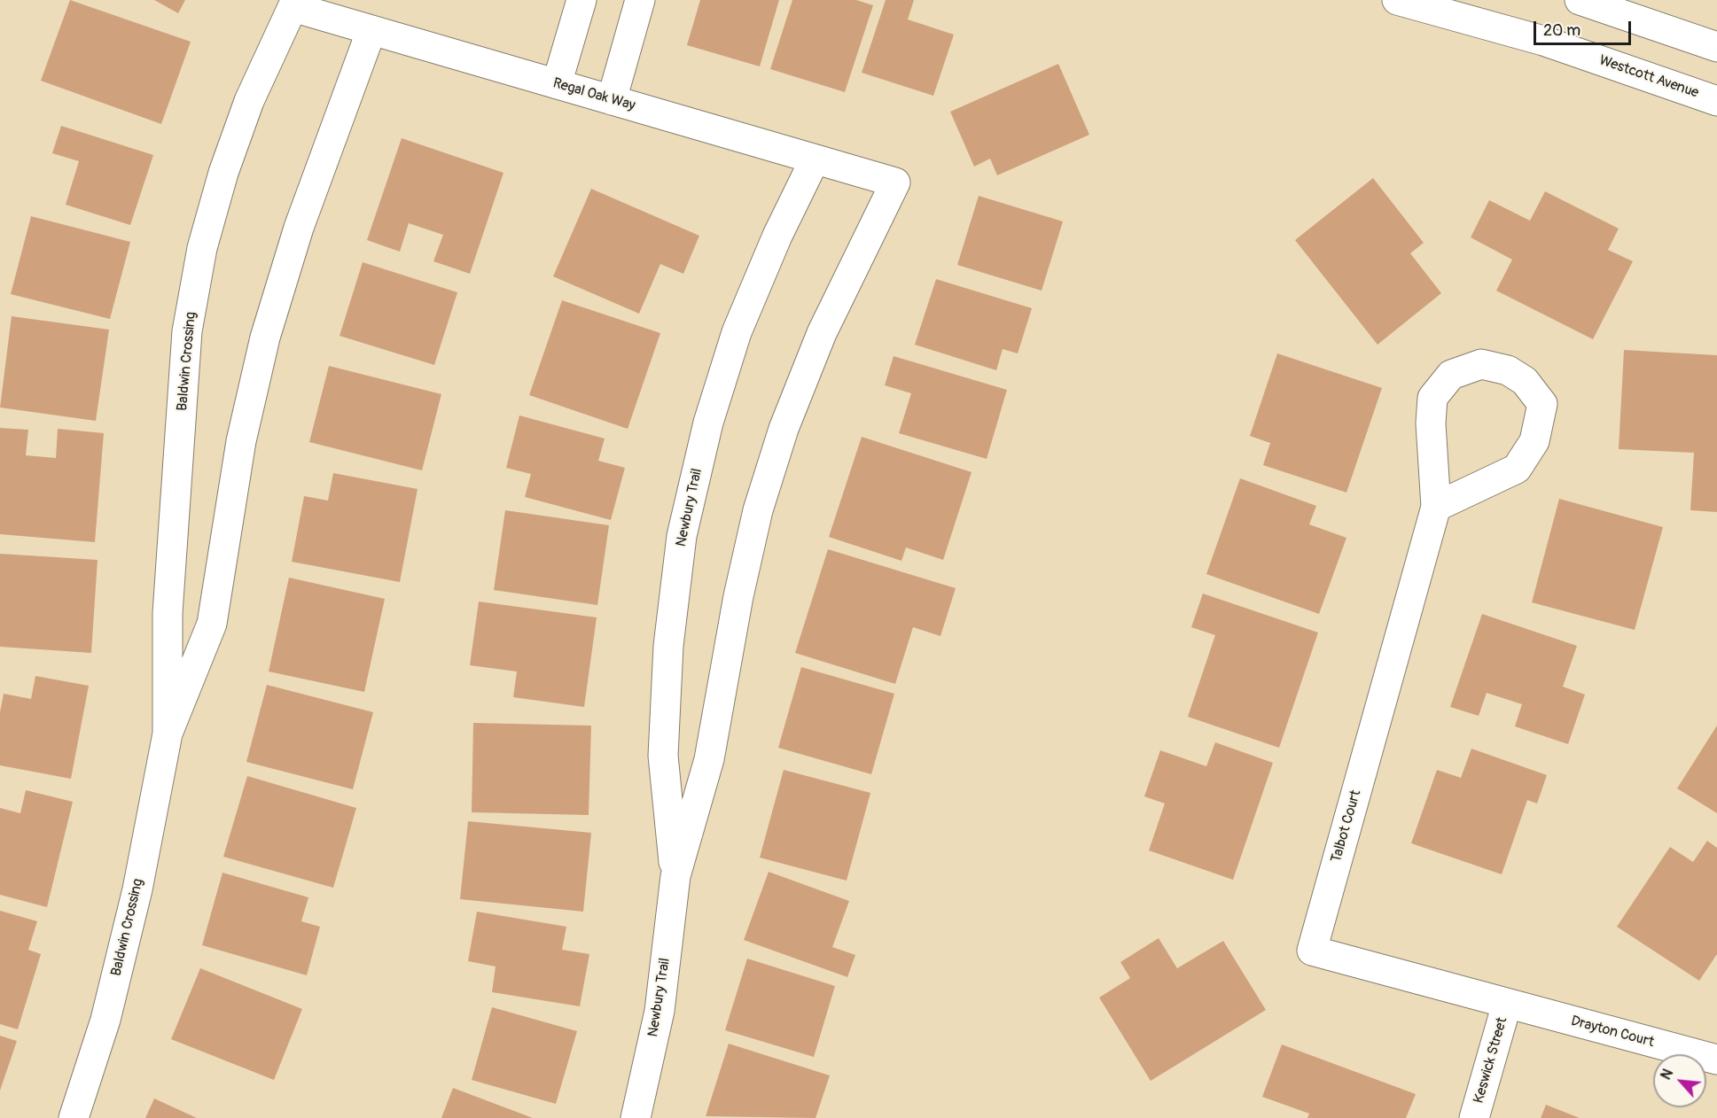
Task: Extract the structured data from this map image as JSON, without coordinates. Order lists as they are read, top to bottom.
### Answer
{
  "streets": {
    "street": [
      "Westcott Avenue",
      "Regal Oak Way",
      "Baldwin Crossing",
      "Newbury Trail",
      "Talbot Court",
      "Drayton Court",
      "Keswick Street"
    ]
  },
  "crossings": [
    ["Regal Oak Way", "Baldwin Crossing"],
    ["Regal Oak Way", "Newbury Trail"],
    ["Talbot Court", "Drayton Court"],
    ["Talbot Court", "Keswick Street"],
    ["Drayton Court", "Keswick Street"]
  ],
  "scale_bar": "20 m",
  "north": "top left"
}
